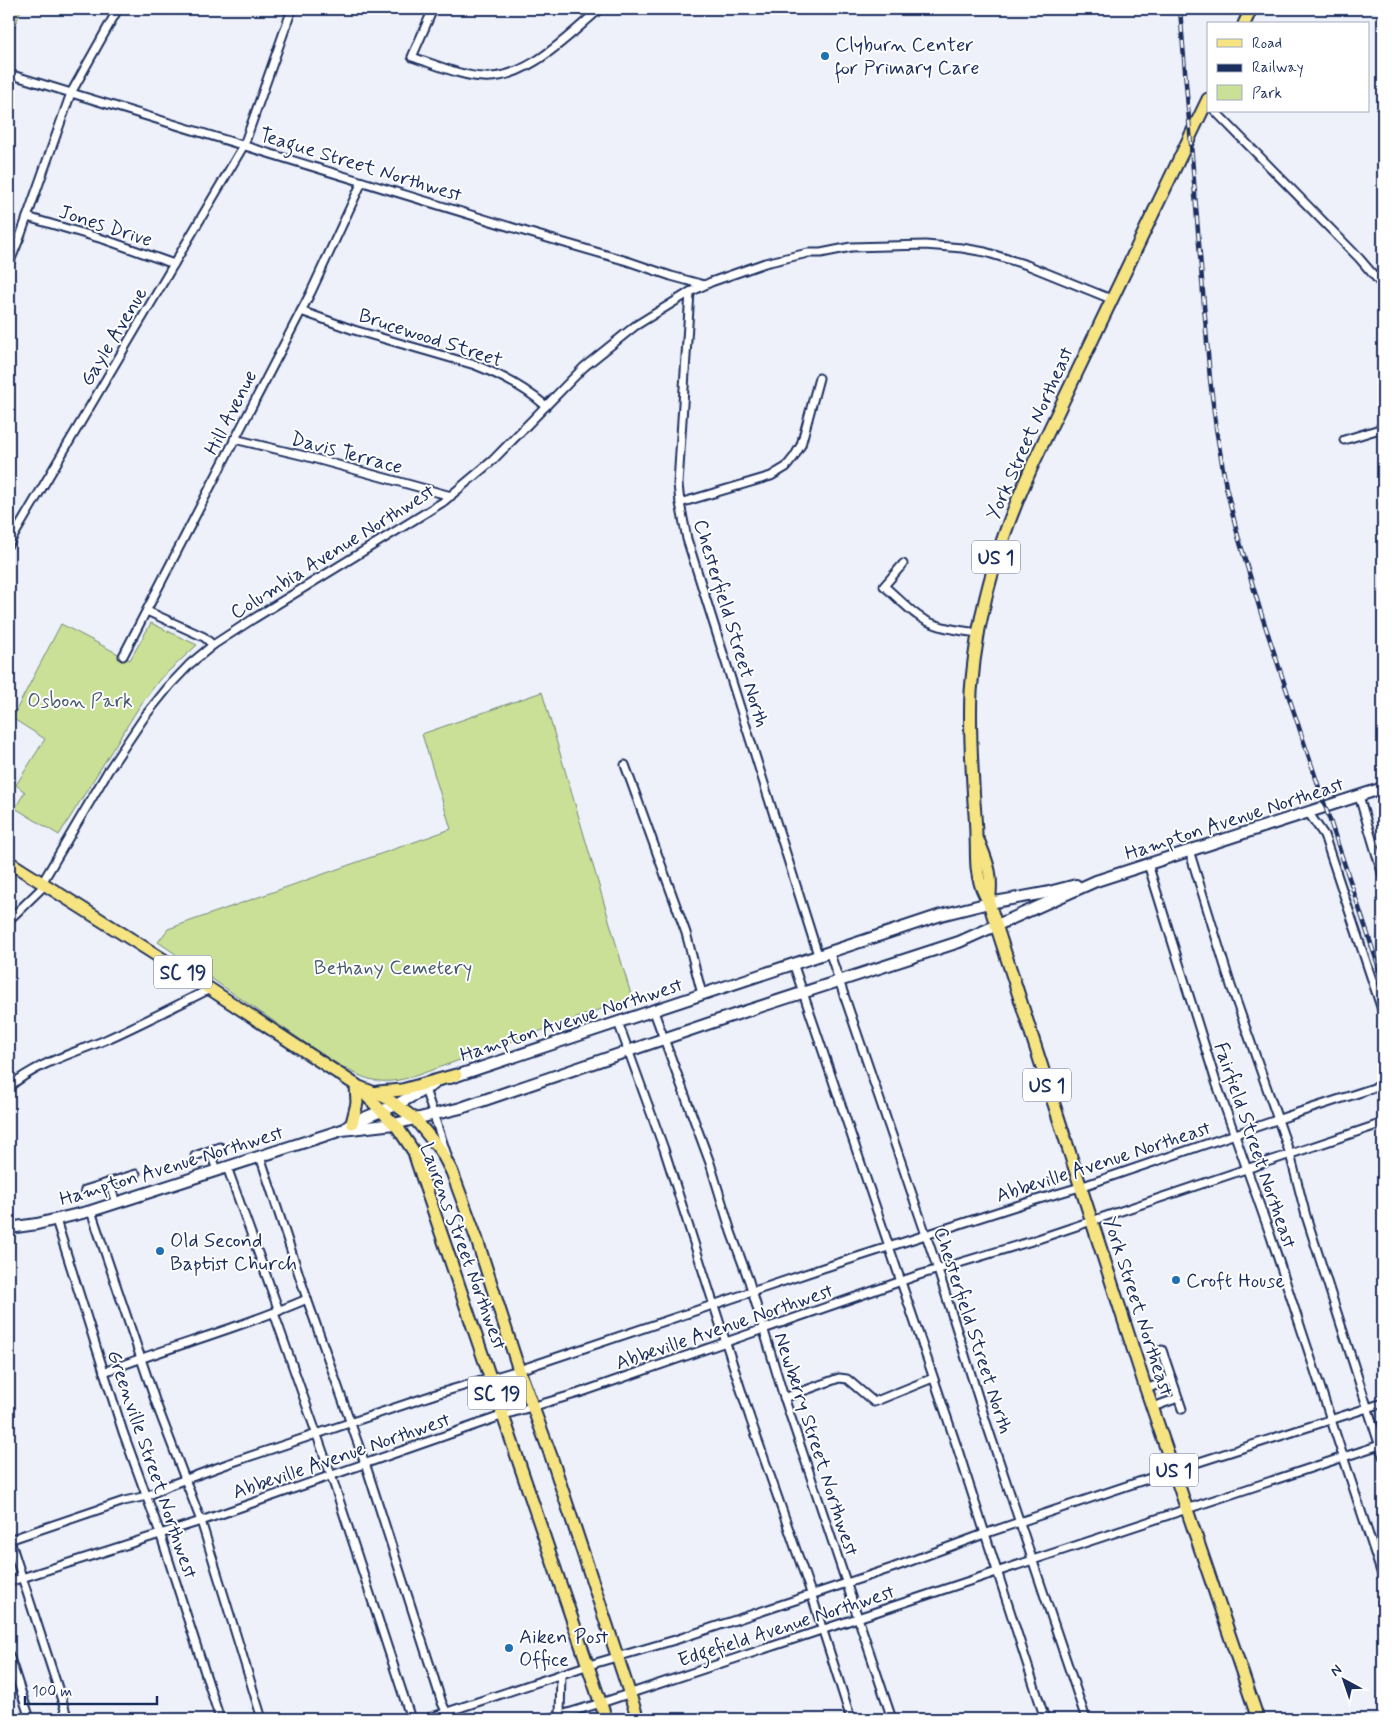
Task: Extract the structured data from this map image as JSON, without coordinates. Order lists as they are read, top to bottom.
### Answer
{
  "streets": {
    "main road": [
      "York Street Northeast",
      "US 1",
      "SC 19",
      "Laurens Street Northwest"
    ],
    "street": [
      "Teague Street Northwest",
      "Jones Drive",
      "Gayle Avenue",
      "Brucewood Street",
      "Hill Avenue",
      "Davis Terrace",
      "Columbia Avenue Northwest",
      "Chesterfield Street North",
      "Hampton Avenue Northeast",
      "Hampton Avenue Northwest",
      "Fairfield Street Northeast",
      "Abbeville Avenue Northeast",
      "Abbeville Avenue Northwest",
      "Newberry Street Northwest",
      "Greenville Street Northwest",
      "Edgefield Avenue Northwest"
    ]
  },
  "crossings": [
    ["Teague Street Northwest", "Gayle Avenue"],
    ["Teague Street Northwest", "Hill Avenue"],
    ["Teague Street Northwest", "Columbia Avenue Northwest"],
    ["Jones Drive", "Gayle Avenue"],
    ["Brucewood Street", "Hill Avenue"],
    ["Brucewood Street", "Columbia Avenue Northwest"],
    ["Hill Avenue", "Davis Terrace"],
    ["York Street Northeast", "Columbia Avenue Northwest"],
    ["York Street Northeast", "Hampton Avenue Northeast"],
    ["York Street Northeast", "Abbeville Avenue Northeast"],
    ["York Street Northeast", "Edgefield Avenue Northwest"],
    ["Davis Terrace", "Columbia Avenue Northwest"],
    ["Columbia Avenue Northwest", "Chesterfield Street North"],
    ["Columbia Avenue Northwest", "Laurens Street Northwest"],
    ["Chesterfield Street North", "Hampton Avenue Northeast"],
    ["Chesterfield Street North", "Hampton Avenue Northwest"],
    ["Chesterfield Street North", "Abbeville Avenue Northeast"],
    ["Chesterfield Street North", "Abbeville Avenue Northwest"],
    ["Chesterfield Street North", "Edgefield Avenue Northwest"],
    ["Hampton Avenue Northeast", "Hampton Avenue Northwest"],
    ["Hampton Avenue Northeast", "Fairfield Street Northeast"],
    ["Hampton Avenue Northwest", "Laurens Street Northwest"],
    ["Hampton Avenue Northwest", "Newberry Street Northwest"],
    ["Hampton Avenue Northwest", "Greenville Street Northwest"],
    ["Fairfield Street Northeast", "Abbeville Avenue Northeast"],
    ["Fairfield Street Northeast", "Edgefield Avenue Northwest"],
    ["Abbeville Avenue Northeast", "Abbeville Avenue Northwest"],
    ["Laurens Street Northwest", "Abbeville Avenue Northwest"],
    ["Laurens Street Northwest", "Edgefield Avenue Northwest"],
    ["Abbeville Avenue Northwest", "Newberry Street Northwest"],
    ["Abbeville Avenue Northwest", "Greenville Street Northwest"],
    ["Newberry Street Northwest", "Edgefield Avenue Northwest"]
  ],
  "parks": ["Osbon Park", "Bethany Cemetery"],
  "places": [
    "Clyburn Center for Primary Care",
    "Old Second Baptist Church",
    "Croft House",
    "Aiken Post Office"
  ],
  "legend": ["Road", "Railway", "Park"],
  "scale_bar": "100 m",
  "north": "top left"
}
